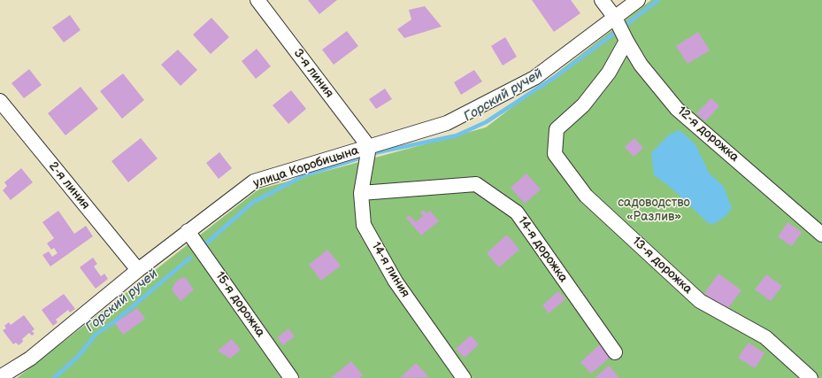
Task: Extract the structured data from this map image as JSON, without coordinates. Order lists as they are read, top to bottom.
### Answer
{
  "streets": {
    "street": [
      "3-я линия",
      "12-я дорожка",
      "улица Коробицына",
      "2-я линия",
      "14-я дорожка",
      "13-я дорожка",
      "14-я линия",
      "15-я дорожка"
    ]
  },
  "crossings": [
    ["3-я линия", "улица Коробицына"],
    ["3-я линия", "14-я линия"],
    ["12-я дорожка", "улица Коробицына"],
    ["12-я дорожка", "13-я дорожка"],
    ["улица Коробицына", "2-я линия"],
    ["улица Коробицына", "14-я линия"],
    ["улица Коробицына", "15-я дорожка"],
    ["14-я дорожка", "14-я линия"]
  ],
  "water": ["Горский ручей"],
  "parks": ["садоводство «Разлив»"]
}
